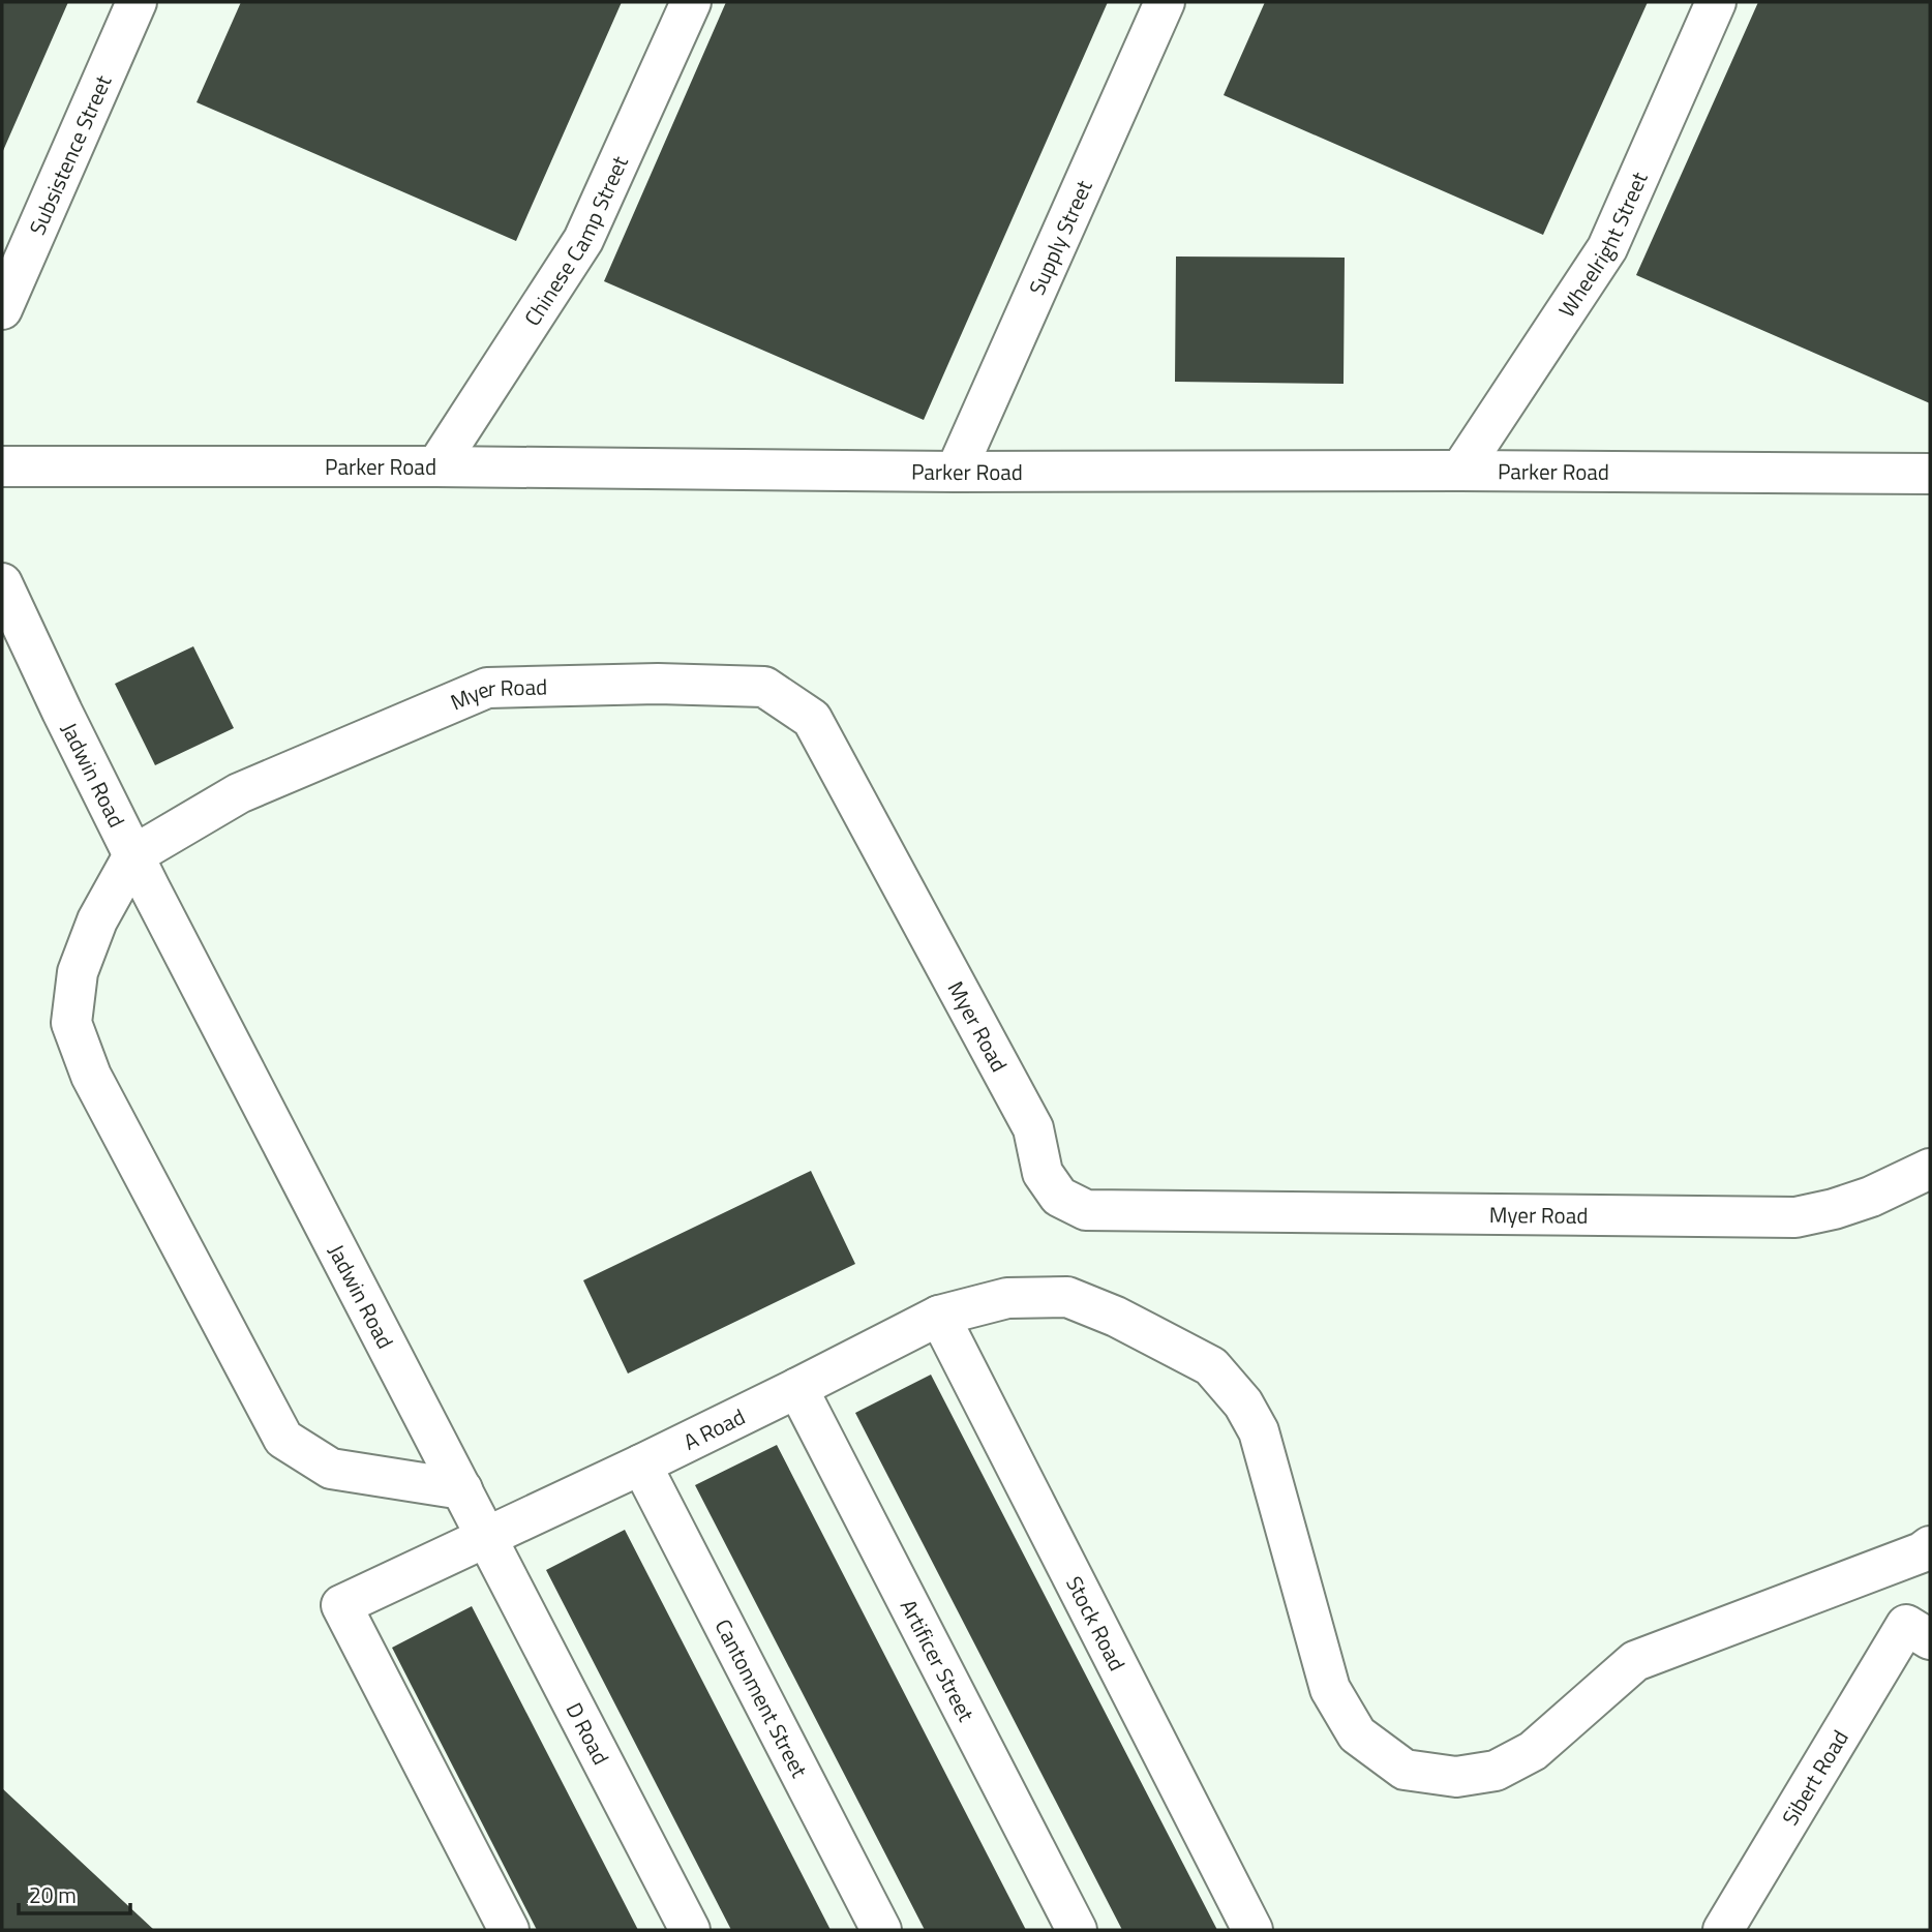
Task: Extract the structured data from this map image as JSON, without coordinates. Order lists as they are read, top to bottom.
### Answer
{
  "streets": {
    "street": [
      "Subsistence Street",
      "Supply Street",
      "Chinese Camp Street",
      "Wheelright Street",
      "Parker Road",
      "Myer Road",
      "Jadwin Road",
      "A Road",
      "Stock Road",
      "Artificer Street",
      "Cantonment Street",
      "D Road",
      "Sibert Road"
    ]
  },
  "crossings": [
    ["Supply Street", "Parker Road"],
    ["Chinese Camp Street", "Parker Road"],
    ["Wheelright Street", "Parker Road"],
    ["Myer Road", "Jadwin Road"],
    ["Jadwin Road", "A Road"],
    ["Jadwin Road", "D Road"],
    ["A Road", "Stock Road"],
    ["A Road", "Artificer Street"],
    ["A Road", "Cantonment Street"],
    ["A Road", "D Road"]
  ],
  "scale_bar": "20 m"
}
